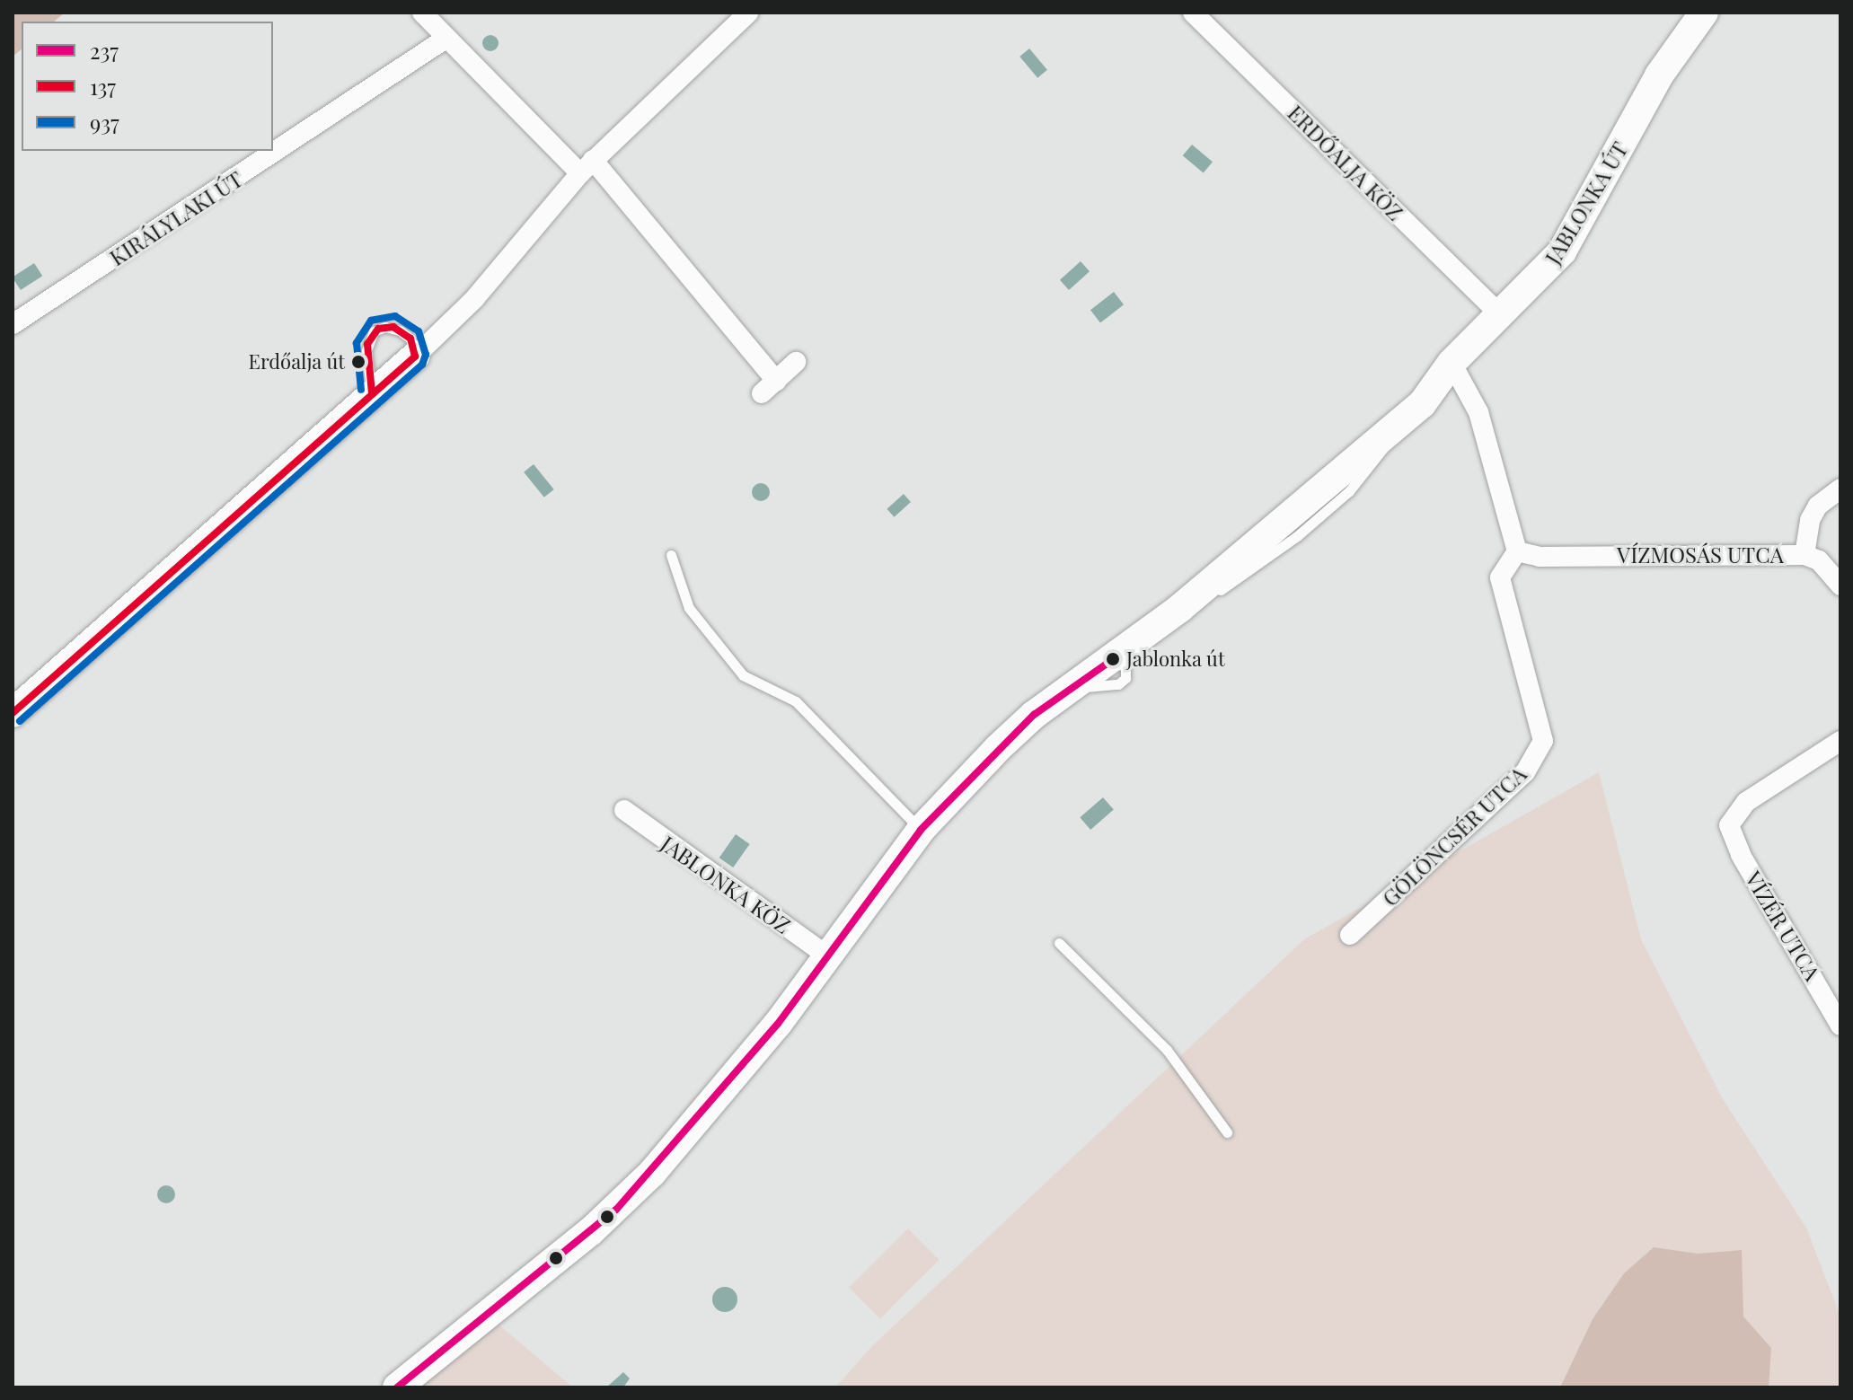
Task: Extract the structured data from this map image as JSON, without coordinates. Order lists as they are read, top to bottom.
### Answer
{
  "streets": {
    "street": [
      "ERDŐALJA KÖZ",
      "JABLONKA ÚT",
      "KIRÁLYLAKI ÚT",
      "VÍZMOSÁS UTCA",
      "GÖLÖNCSÉR UTCA",
      "JABLONKA KÖZ",
      "VÍZÉR UTCA"
    ]
  },
  "crossings": [
    ["ERDŐALJA KÖZ", "JABLONKA ÚT"],
    ["JABLONKA ÚT", "JABLONKA KÖZ"],
    ["VÍZMOSÁS UTCA", "GÖLÖNCSÉR UTCA"]
  ],
  "places": ["Erdőalja út", "Jablonka út"],
  "lines": ["transit line 937", "transit line 137", "transit line 237"],
  "legend": ["237", "137", "937"]
}
